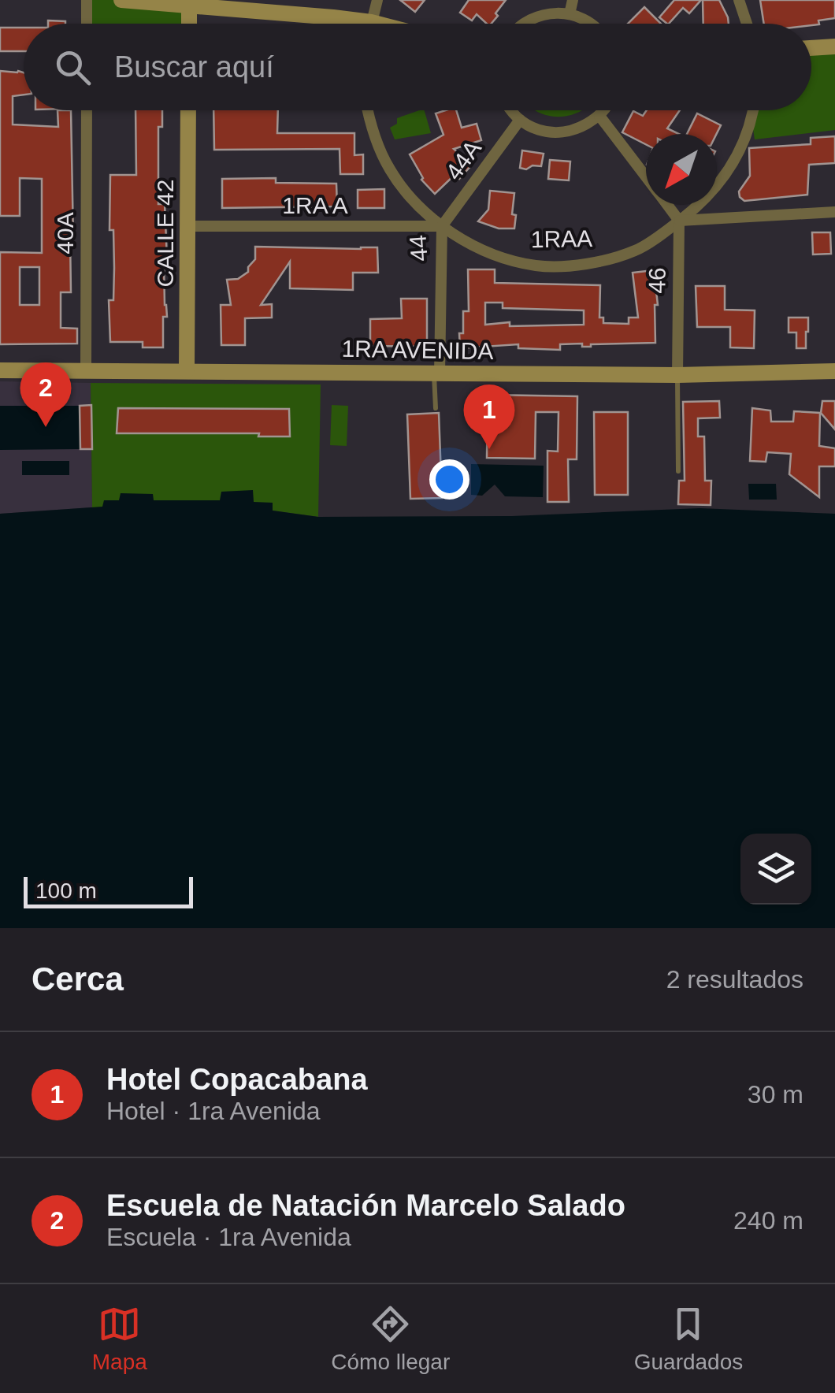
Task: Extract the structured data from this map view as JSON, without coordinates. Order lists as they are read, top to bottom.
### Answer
{
  "streets": {
    "street": [
      "44A",
      "1RA A",
      "40A",
      "CALLE 42",
      "1RAA",
      "44",
      "46",
      "1RA AVENIDA"
    ]
  },
  "crossings": [
    ["44A", "1RA A"],
    ["44A", "1RAA"],
    ["44A", "44"],
    ["1RA A", "CALLE 42"],
    ["1RA A", "1RAA"],
    ["1RA A", "44"],
    ["40A", "1RA AVENIDA"],
    ["CALLE 42", "1RA AVENIDA"],
    ["1RAA", "44"],
    ["1RAA", "46"],
    ["44", "1RA AVENIDA"],
    ["46", "1RA AVENIDA"]
  ],
  "scale_bar": "100 m",
  "north": "bottom left",
  "page": {
    "search": "Buscar aquí",
    "pins": ["2", "1"],
    "scale": "100 m",
    "heading": ["Cerca", "2 resultados"],
    "list": [
      {
        "mark": "1",
        "name": "Hotel Copacabana",
        "note": "Hotel · 1ra Avenida",
        "value": "30 m"
      },
      {
        "mark": "2",
        "name": "Escuela de Natación Marcelo Salado",
        "note": "Escuela · 1ra Avenida",
        "value": "240 m"
      }
    ],
    "nav": ["Mapa", "Cómo llegar", "Guardados"]
  }
}
